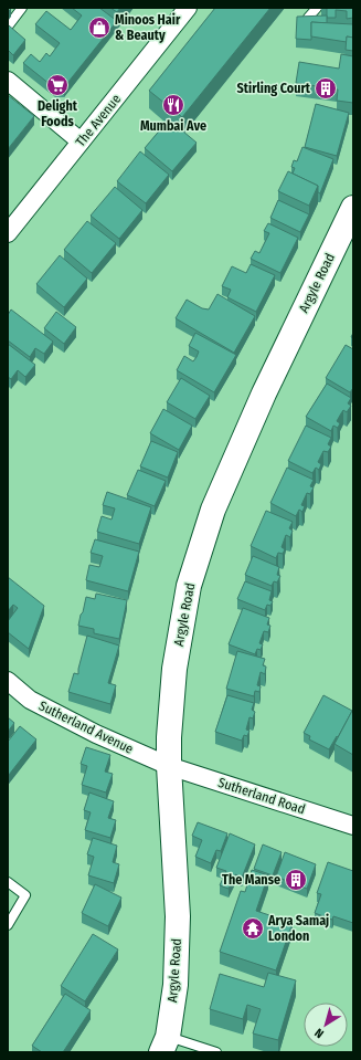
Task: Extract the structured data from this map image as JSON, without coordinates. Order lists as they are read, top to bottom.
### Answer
{
  "streets": {
    "main road": ["Argyle Road"],
    "street": ["The Avenue", "Sutherland Avenue", "Sutherland Road"]
  },
  "crossings": [
    ["Argyle Road", "Sutherland Avenue"],
    ["Argyle Road", "Sutherland Road"],
    ["Sutherland Avenue", "Sutherland Road"]
  ],
  "places": {
    "shop": ["Minoos Hair & Beauty"],
    "supermarket": ["Delight Foods"],
    "building": ["Stirling Court", "The Manse"],
    "restaurant": ["Mumbai Ave"],
    "temple": ["Arya Samaj London"]
  },
  "north": "bottom left"
}
